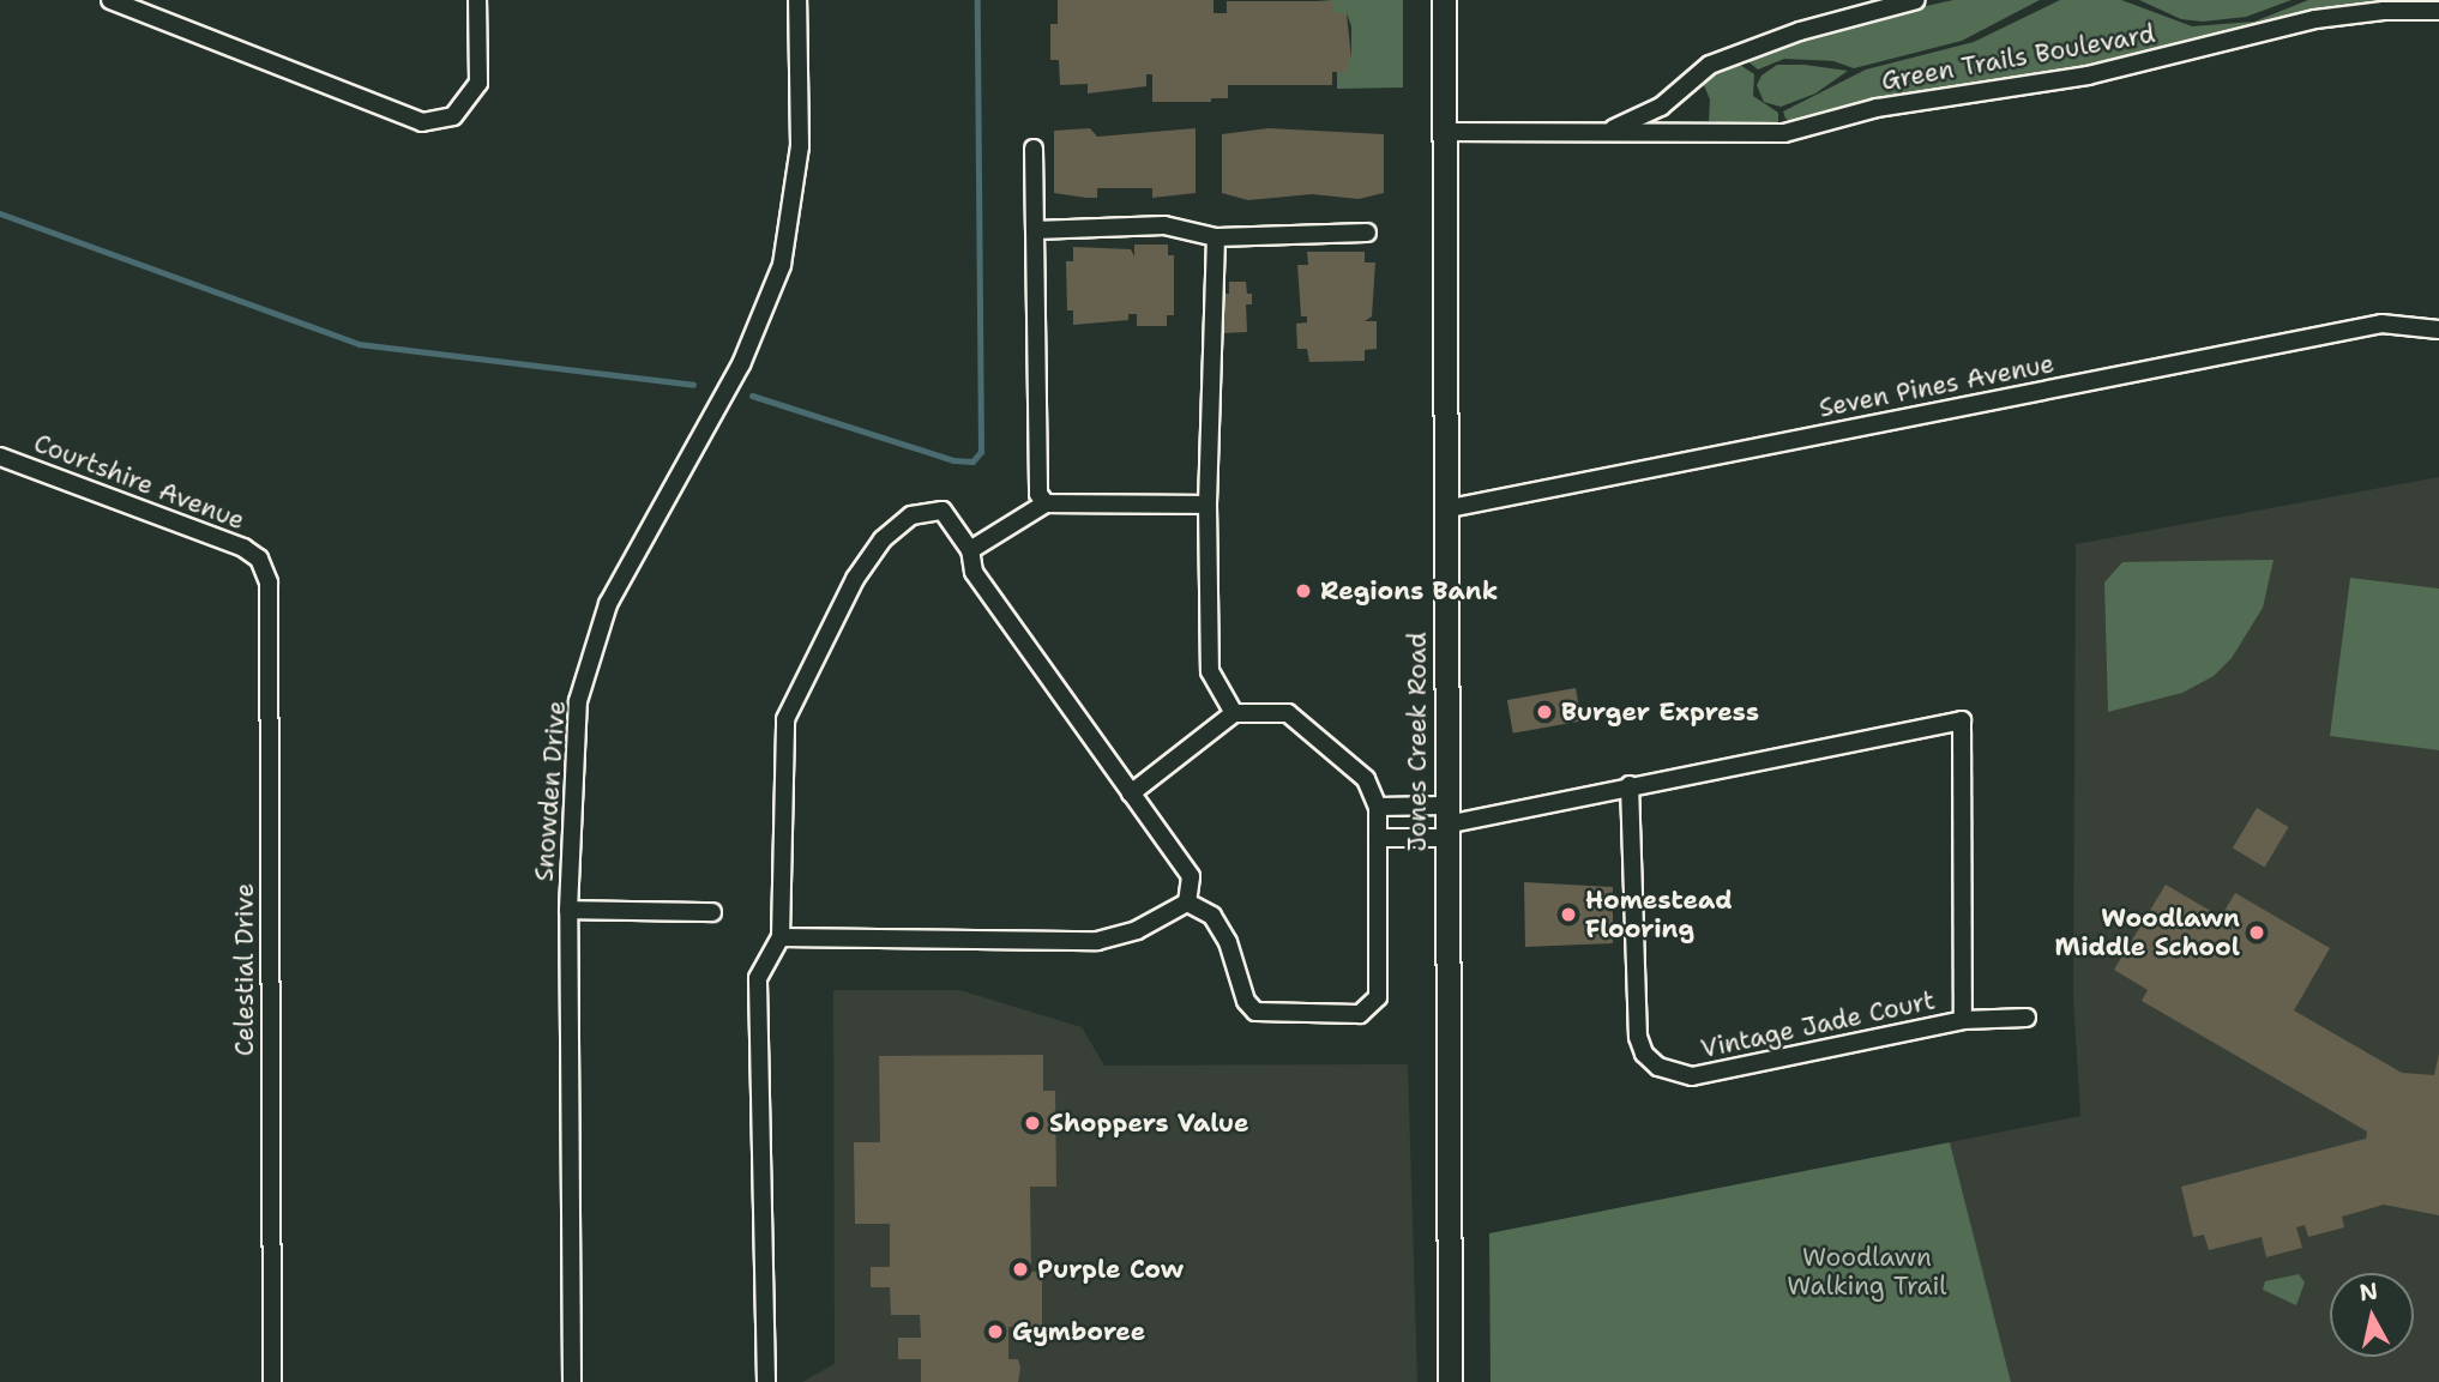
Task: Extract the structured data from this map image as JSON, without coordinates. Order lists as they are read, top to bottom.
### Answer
{
  "streets": {
    "main road": ["Jones Creek Road"],
    "street": [
      "Green Trails Boulevard",
      "Seven Pines Avenue",
      "Courtshire Avenue",
      "Snowden Drive",
      "Celestial Drive",
      "Vintage Jade Court"
    ]
  },
  "crossings": [
    ["Green Trails Boulevard", "Jones Creek Road"],
    ["Seven Pines Avenue", "Jones Creek Road"],
    ["Courtshire Avenue", "Celestial Drive"]
  ],
  "parks": ["Woodlawn Walking Trail"],
  "places": [
    "Regions Bank",
    "Burger Express",
    "Homestead Flooring",
    "Woodlawn Middle School",
    "Shoppers Value",
    "Purple Cow",
    "Gymboree"
  ],
  "north": "top"
}
